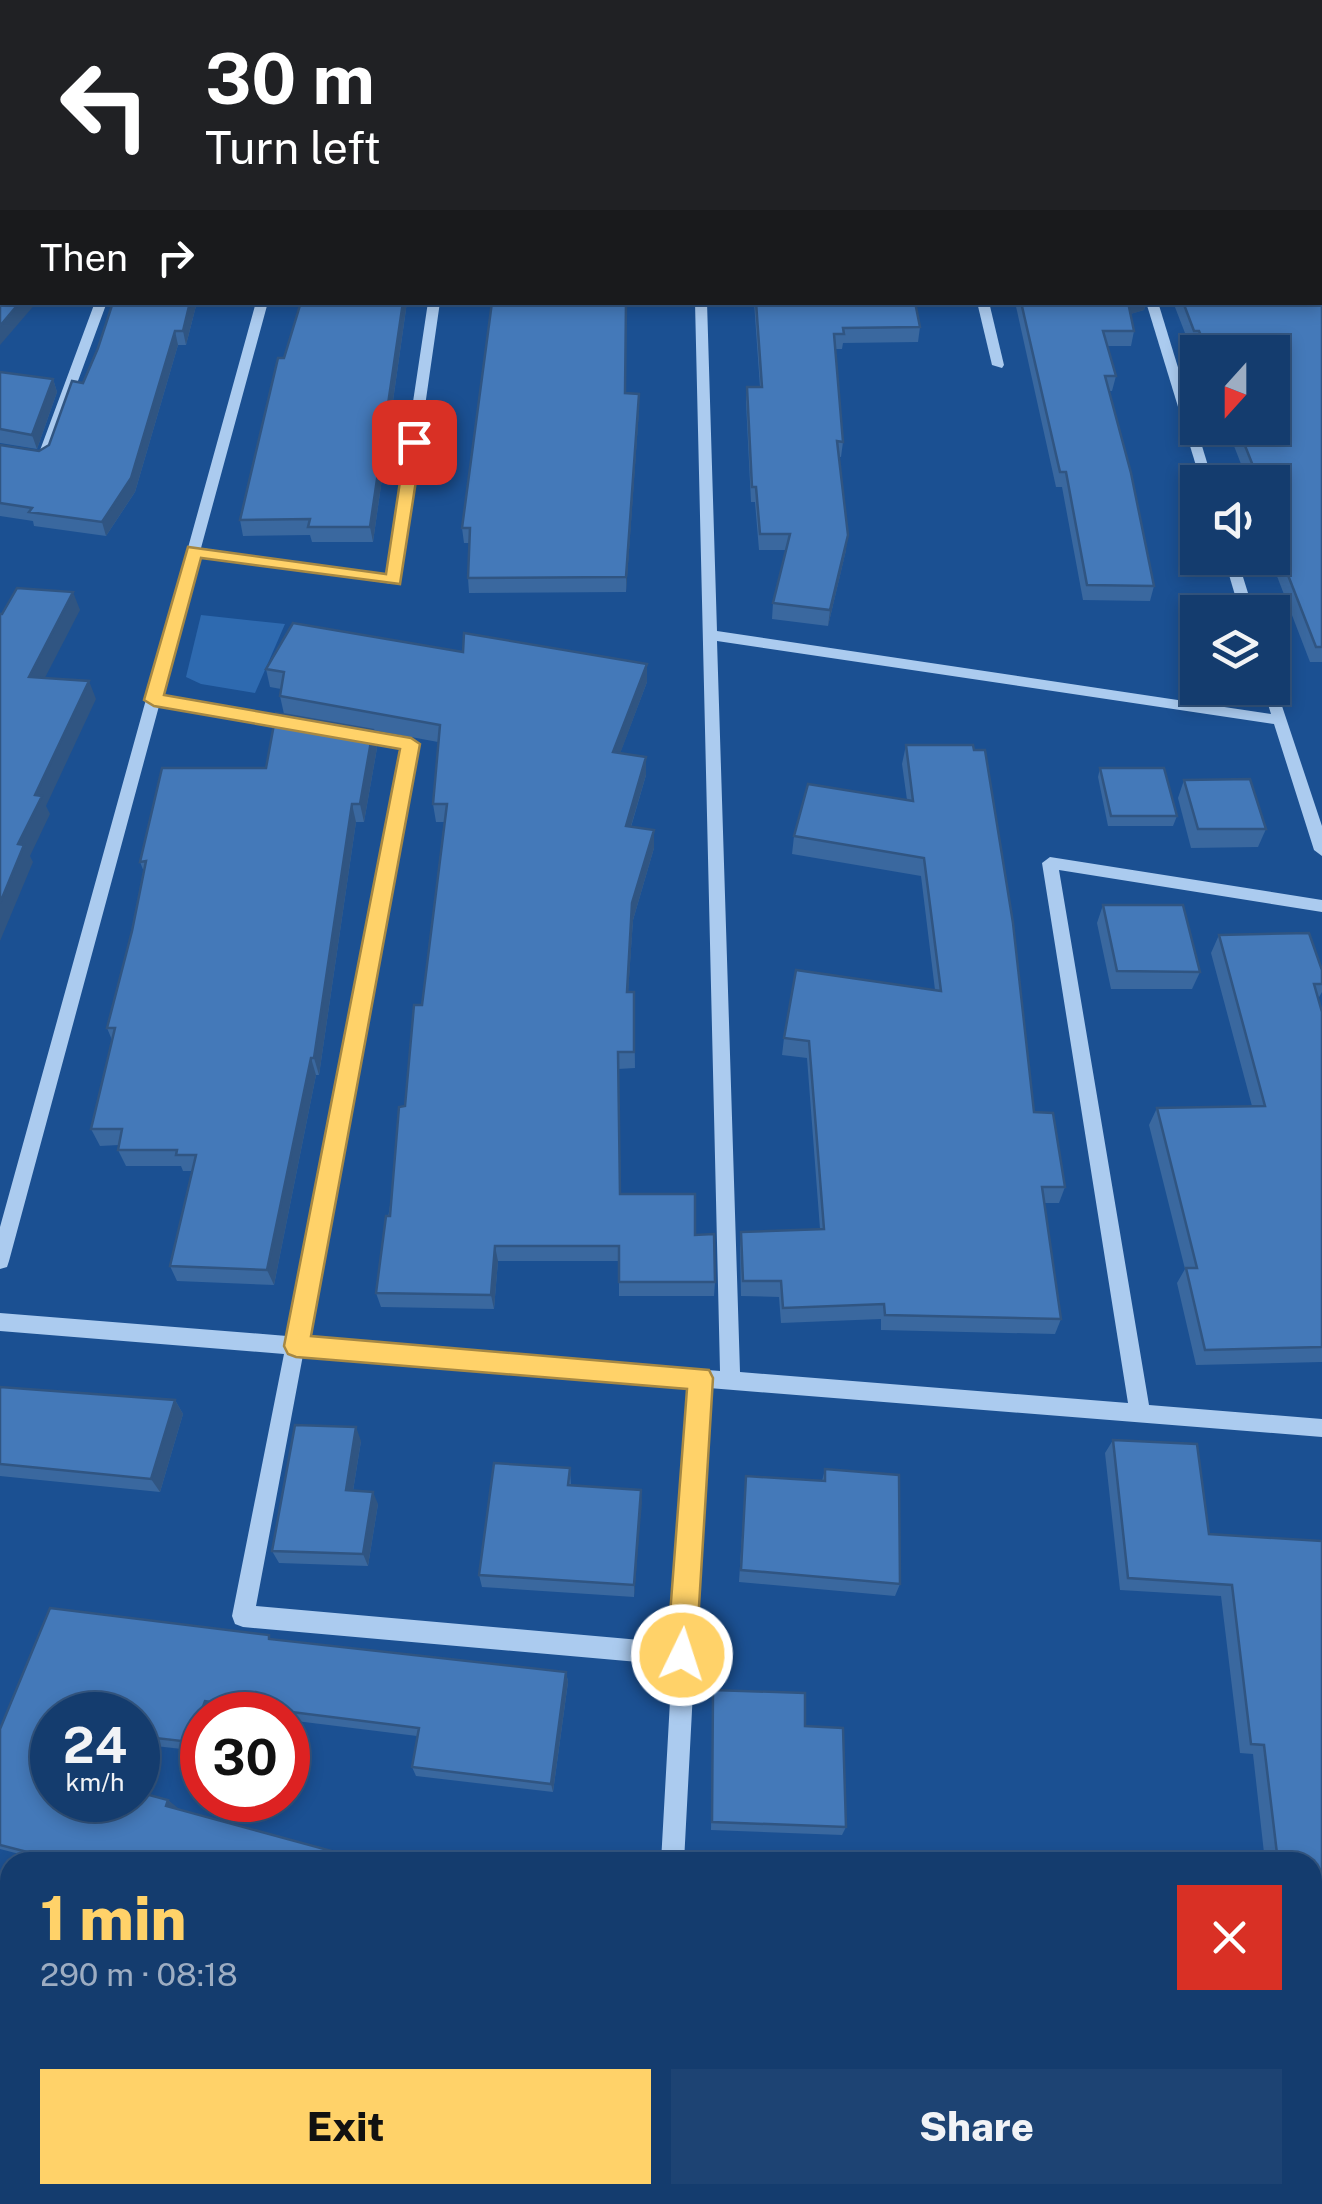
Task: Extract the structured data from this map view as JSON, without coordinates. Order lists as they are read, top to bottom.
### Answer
{
  "north": "bottom",
  "page": {
    "turn": ["30 m", "Turn left"],
    "then": "Then",
    "speed": "24 km/h",
    "limit": "30",
    "heading": ["1 min", "290 m · 08:18"],
    "buttons": ["Exit", "Share"]
  }
}
